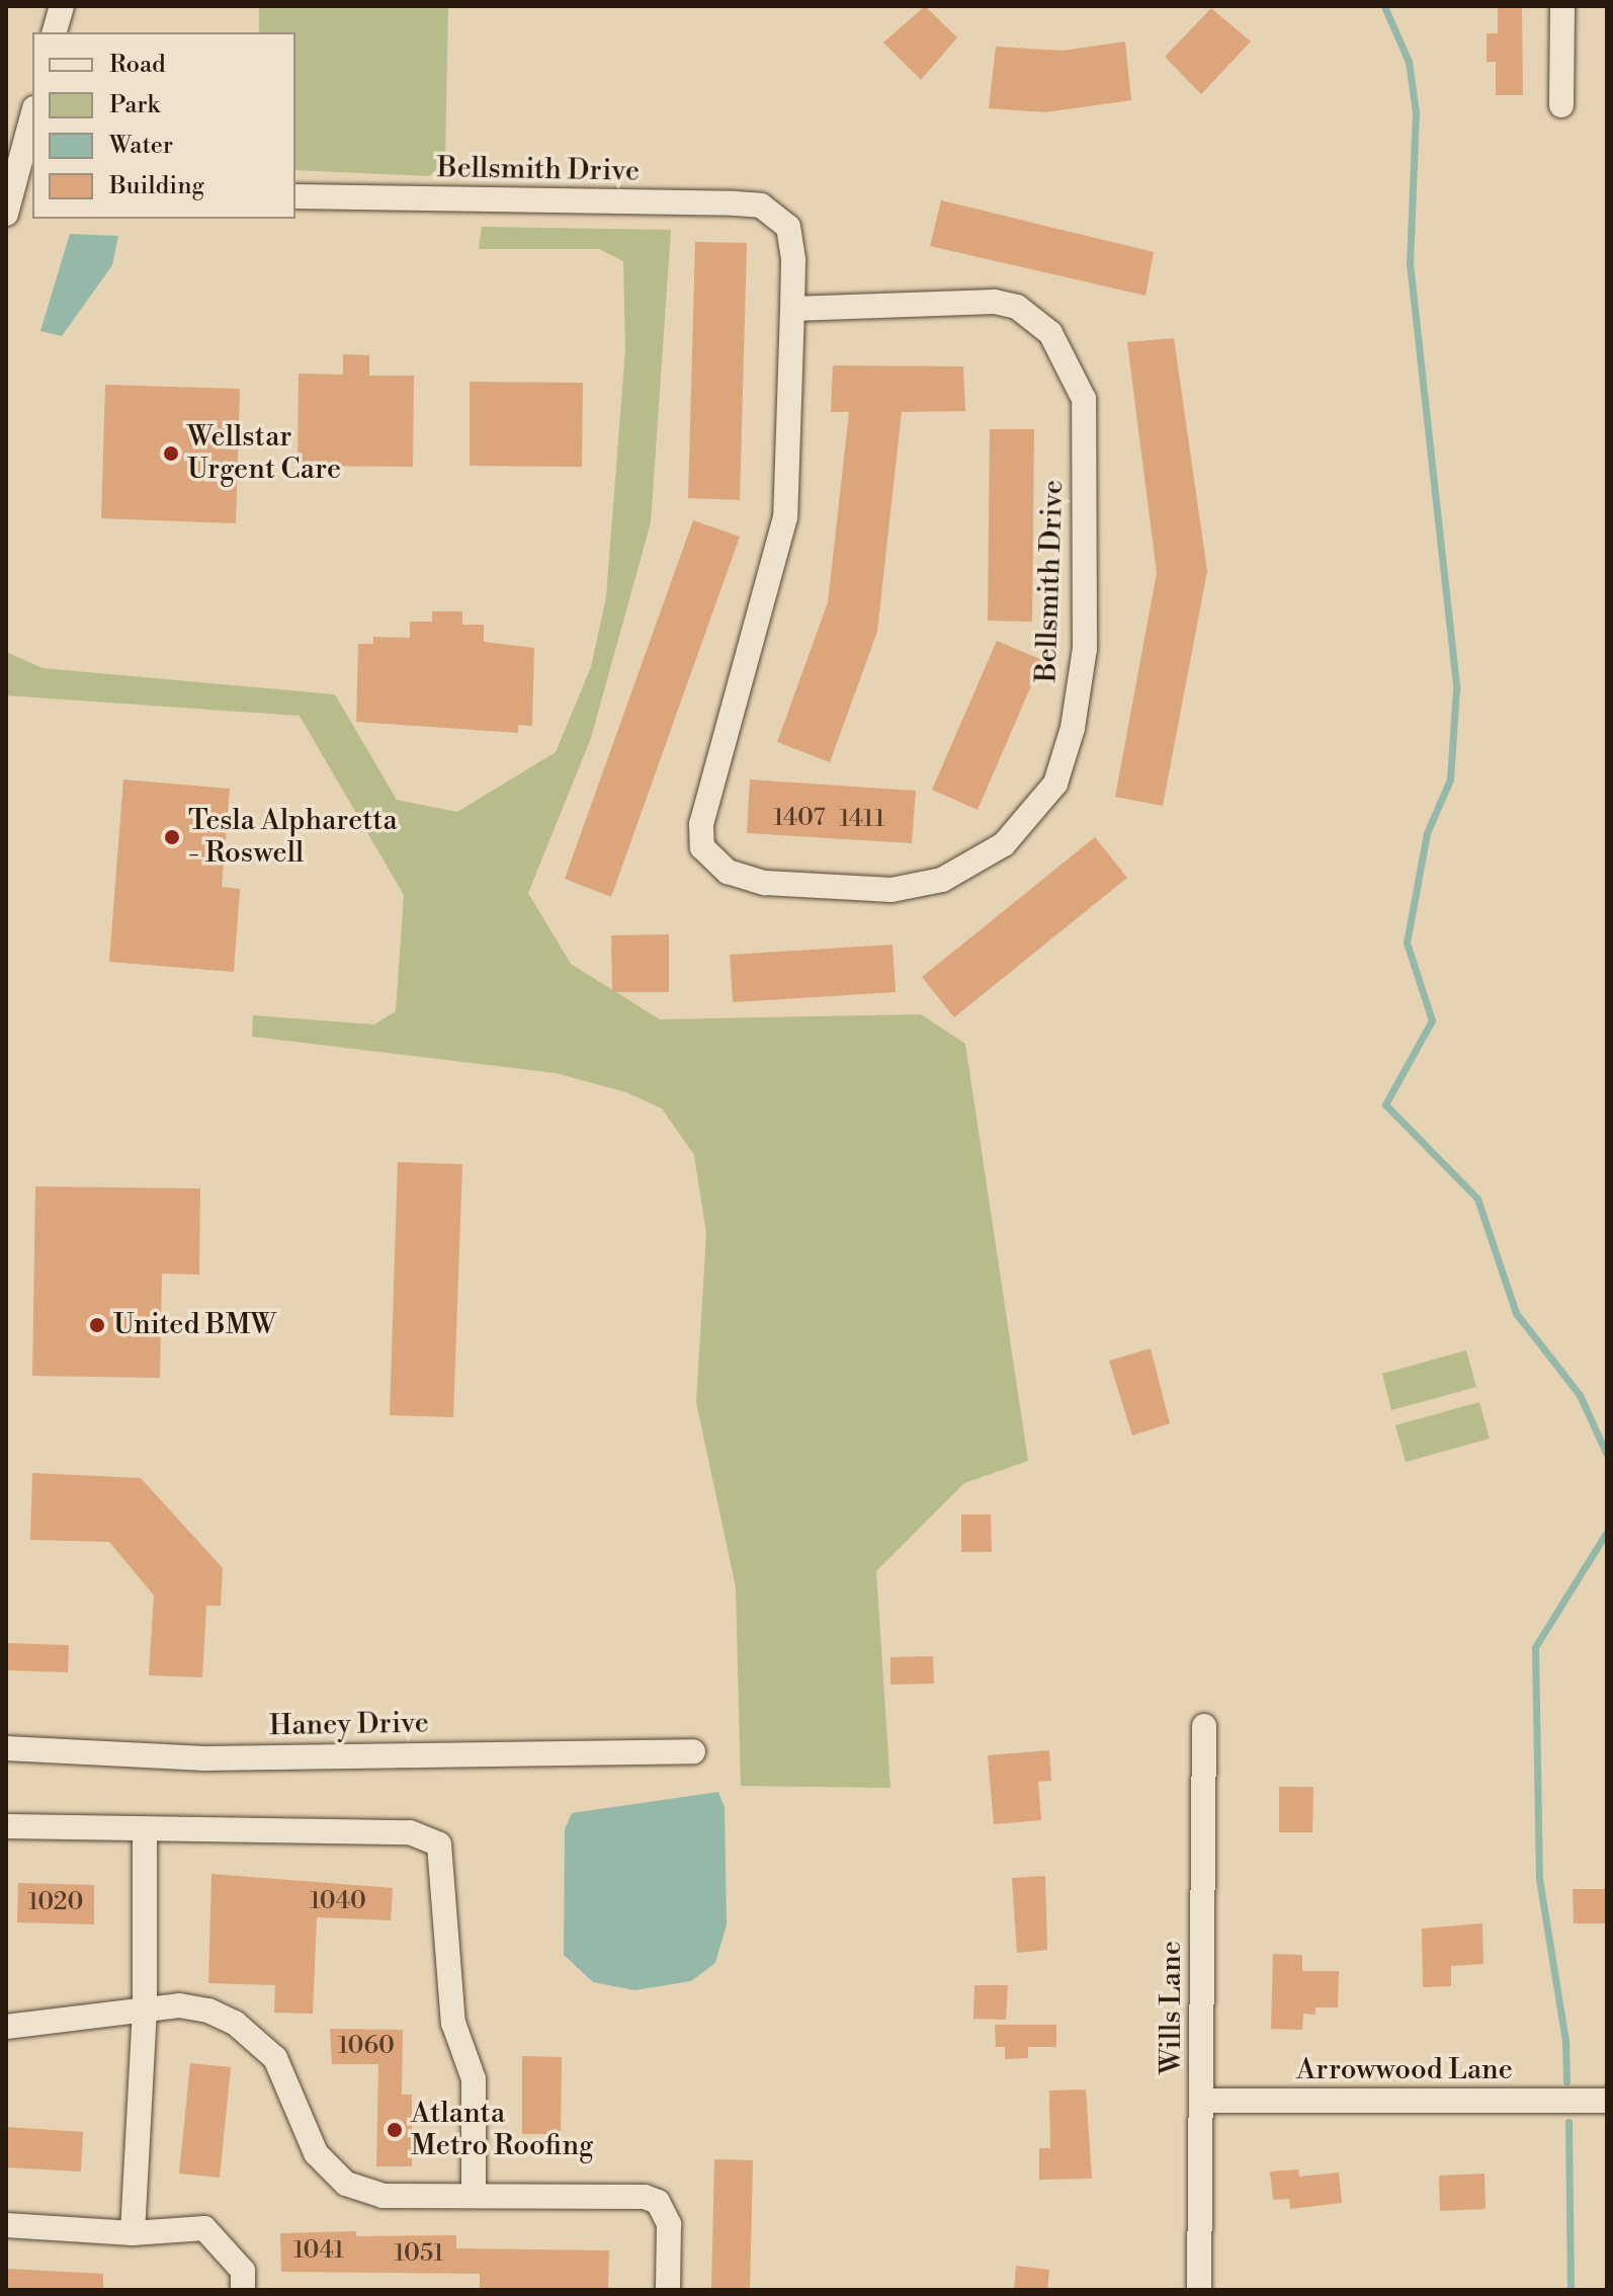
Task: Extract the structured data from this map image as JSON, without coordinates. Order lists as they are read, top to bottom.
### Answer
{
  "streets": {
    "street": [
      "Bellsmith Drive",
      "Haney Drive",
      "Wills Lane",
      "Arrowwood Lane"
    ]
  },
  "crossings": [
    ["Wills Lane", "Arrowwood Lane"]
  ],
  "places": [
    "Wellstar Urgent Care",
    "Tesla Alpharetta - Roswell",
    "United BMW",
    "Atlanta Metro Roofing"
  ],
  "house_numbers": [
    "1407",
    "1411",
    "1040",
    "1020",
    "1060",
    "1041",
    "1051"
  ],
  "legend": [
    "Road",
    "Park",
    "Water",
    "Building"
  ]
}
